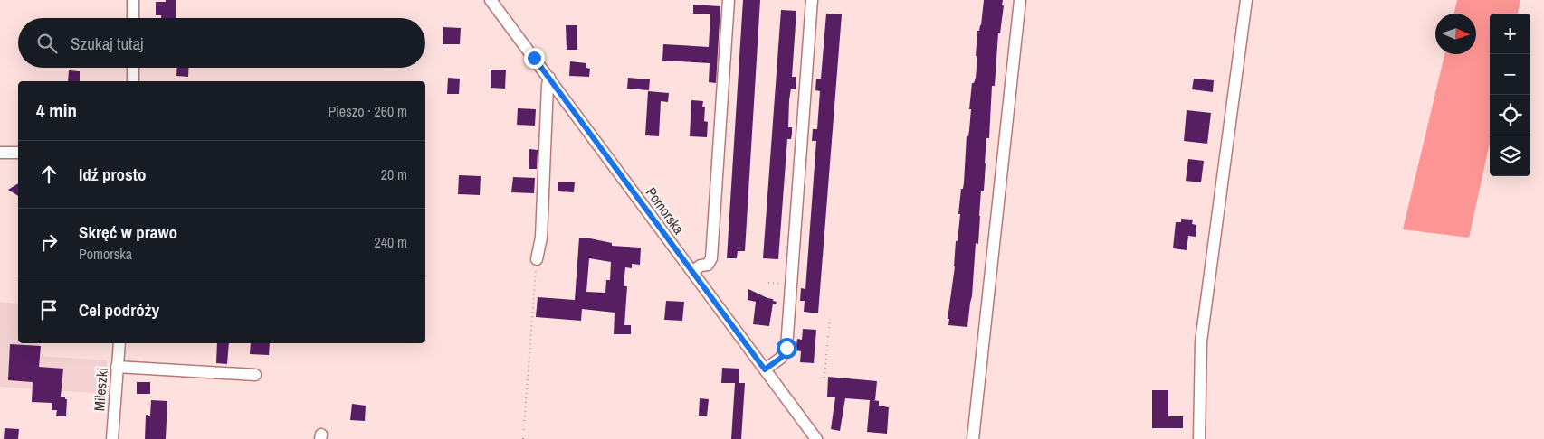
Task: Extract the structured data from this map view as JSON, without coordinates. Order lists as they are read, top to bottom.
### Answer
{
  "streets": {
    "street": ["Pomorska", "Mileszki"]
  },
  "north": "right",
  "page": {
    "map_buttons": ["+", "−"],
    "search": "Szukaj tutaj",
    "heading": ["4 min", "Pieszo · 260 m"],
    "list": [
      ["Idź prosto", "20 m"],
      ["Skręć w prawo", "Pomorska", "240 m"],
      "Cel podróży"
    ]
  }
}
